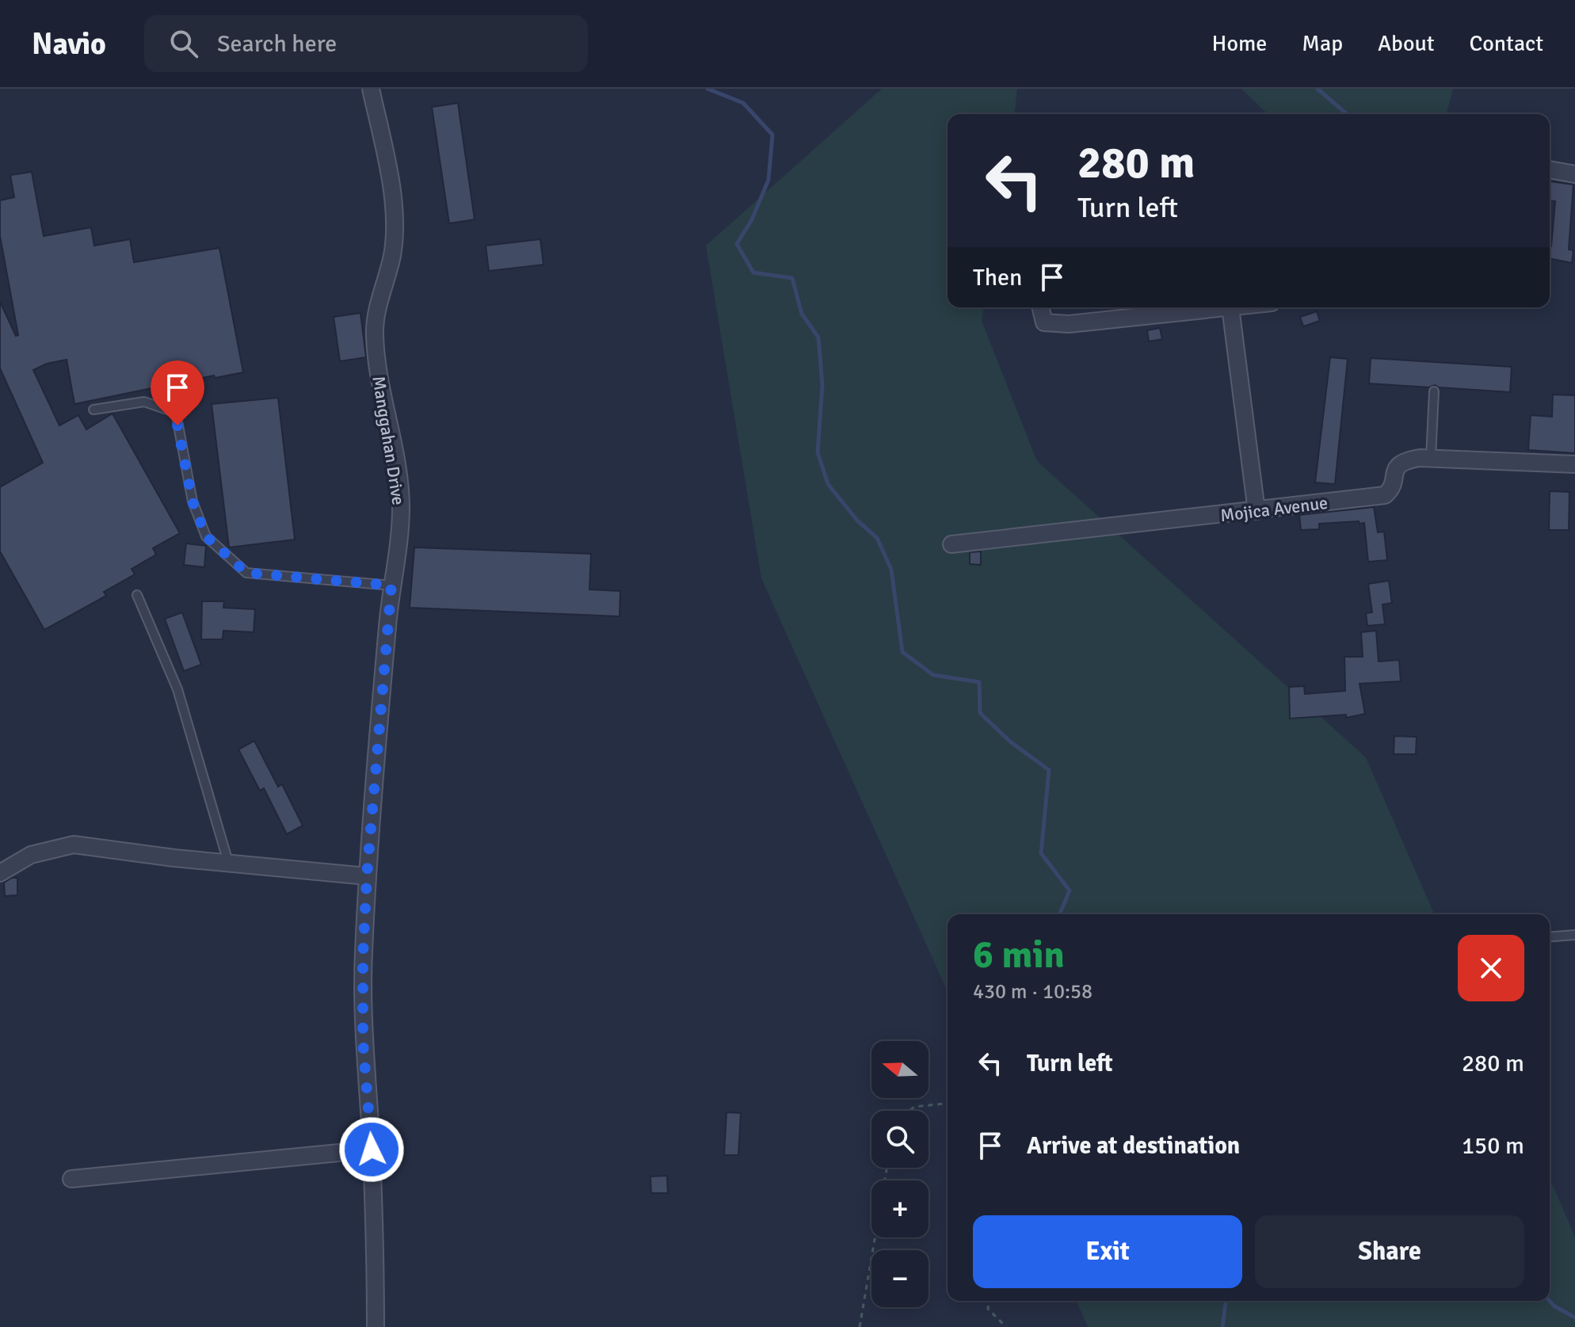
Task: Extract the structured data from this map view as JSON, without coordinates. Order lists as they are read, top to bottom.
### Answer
{
  "streets": {
    "street": ["Manggahan Drive", "Mojica Avenue"]
  },
  "north": "left",
  "page": {
    "header": "Navio",
    "search": "Search here",
    "nav": [
      "Home",
      "Map",
      "About",
      "Contact"
    ],
    "turn": ["280 m", "Turn left"],
    "then": "Then",
    "heading": ["6 min", "430 m · 10:58"],
    "list": [
      {
        "name": "Turn left",
        "value": "280 m"
      },
      {
        "name": "Arrive at destination",
        "value": "150 m"
      }
    ],
    "map_buttons": ["+", "−"],
    "buttons": ["Exit", "Share"]
  }
}
